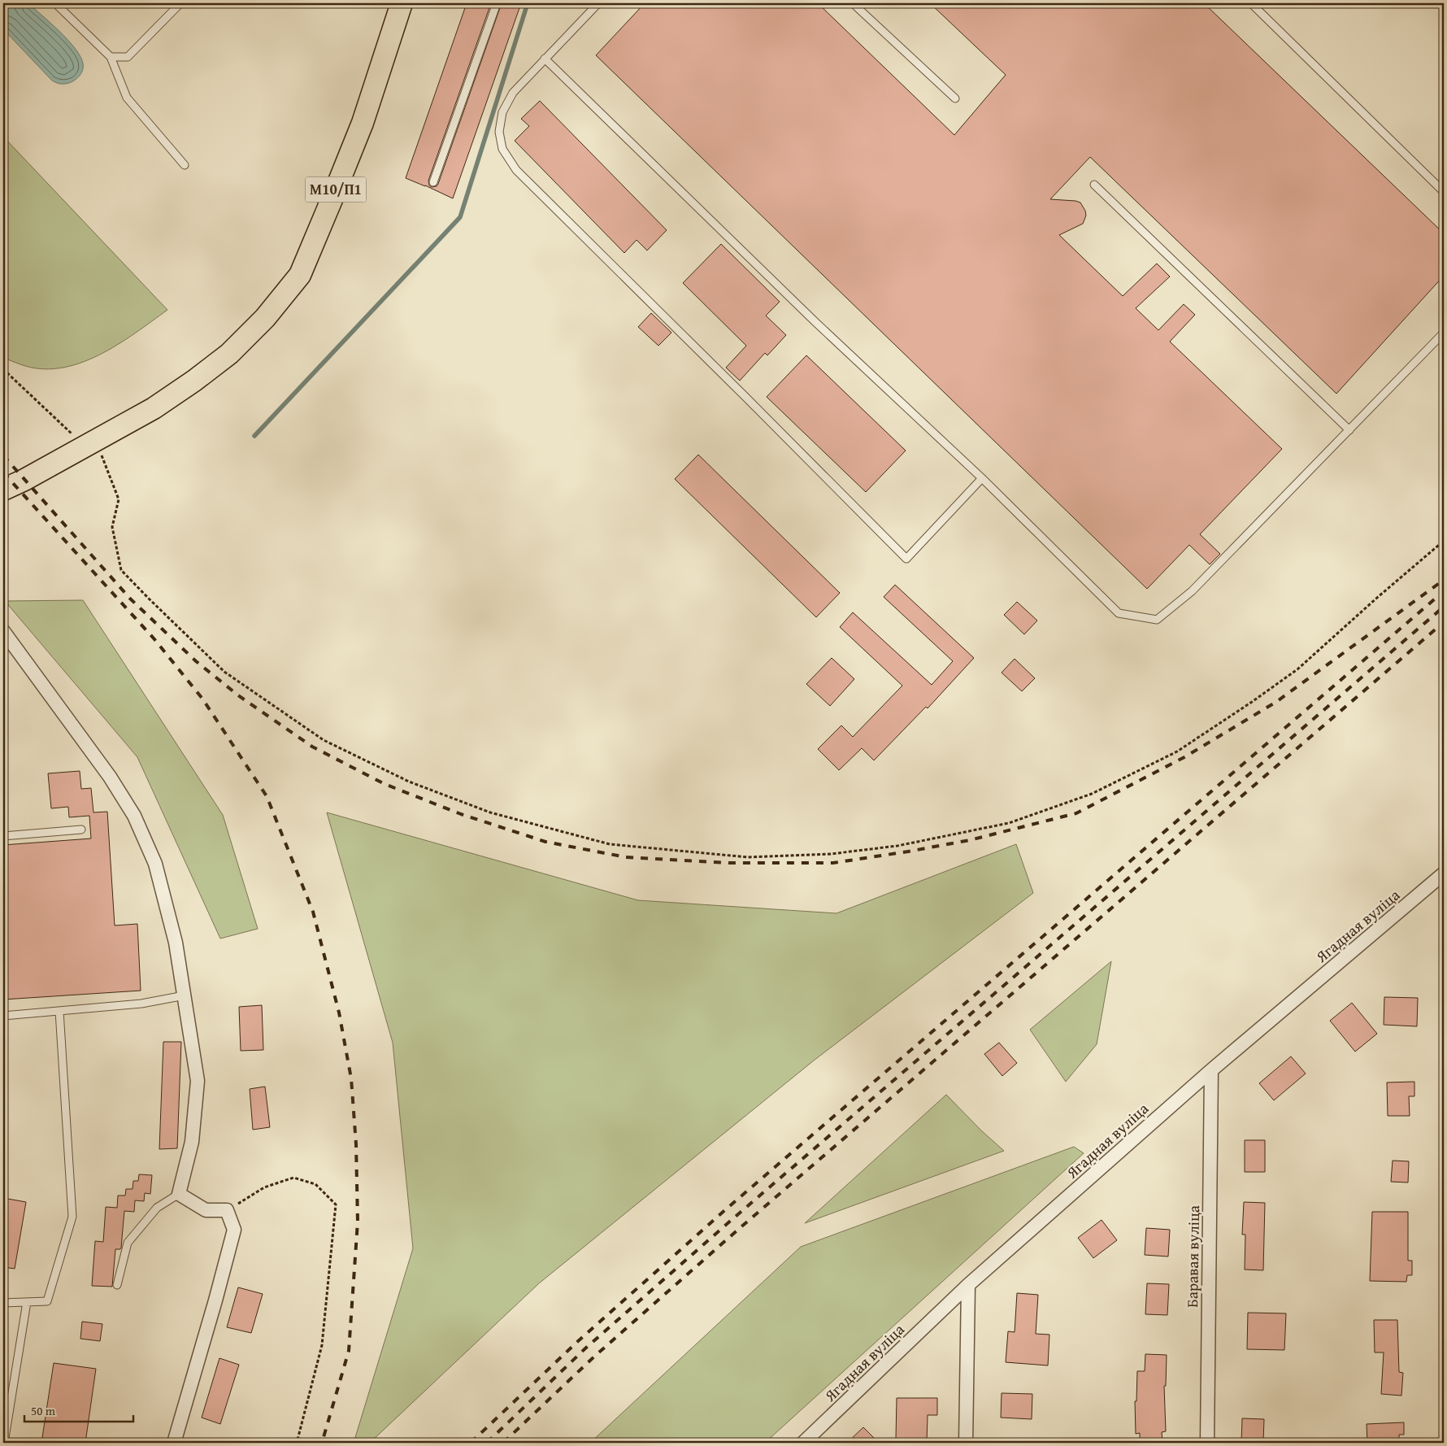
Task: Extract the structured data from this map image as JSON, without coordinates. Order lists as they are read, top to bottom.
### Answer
{
  "streets": {
    "main road": ["М10/П1"],
    "street": ["Ягадная вуліца", "Баравая вуліца"]
  },
  "crossings": [
    ["Ягадная вуліца", "Баравая вуліца"]
  ],
  "scale_bar": "50 m"
}
